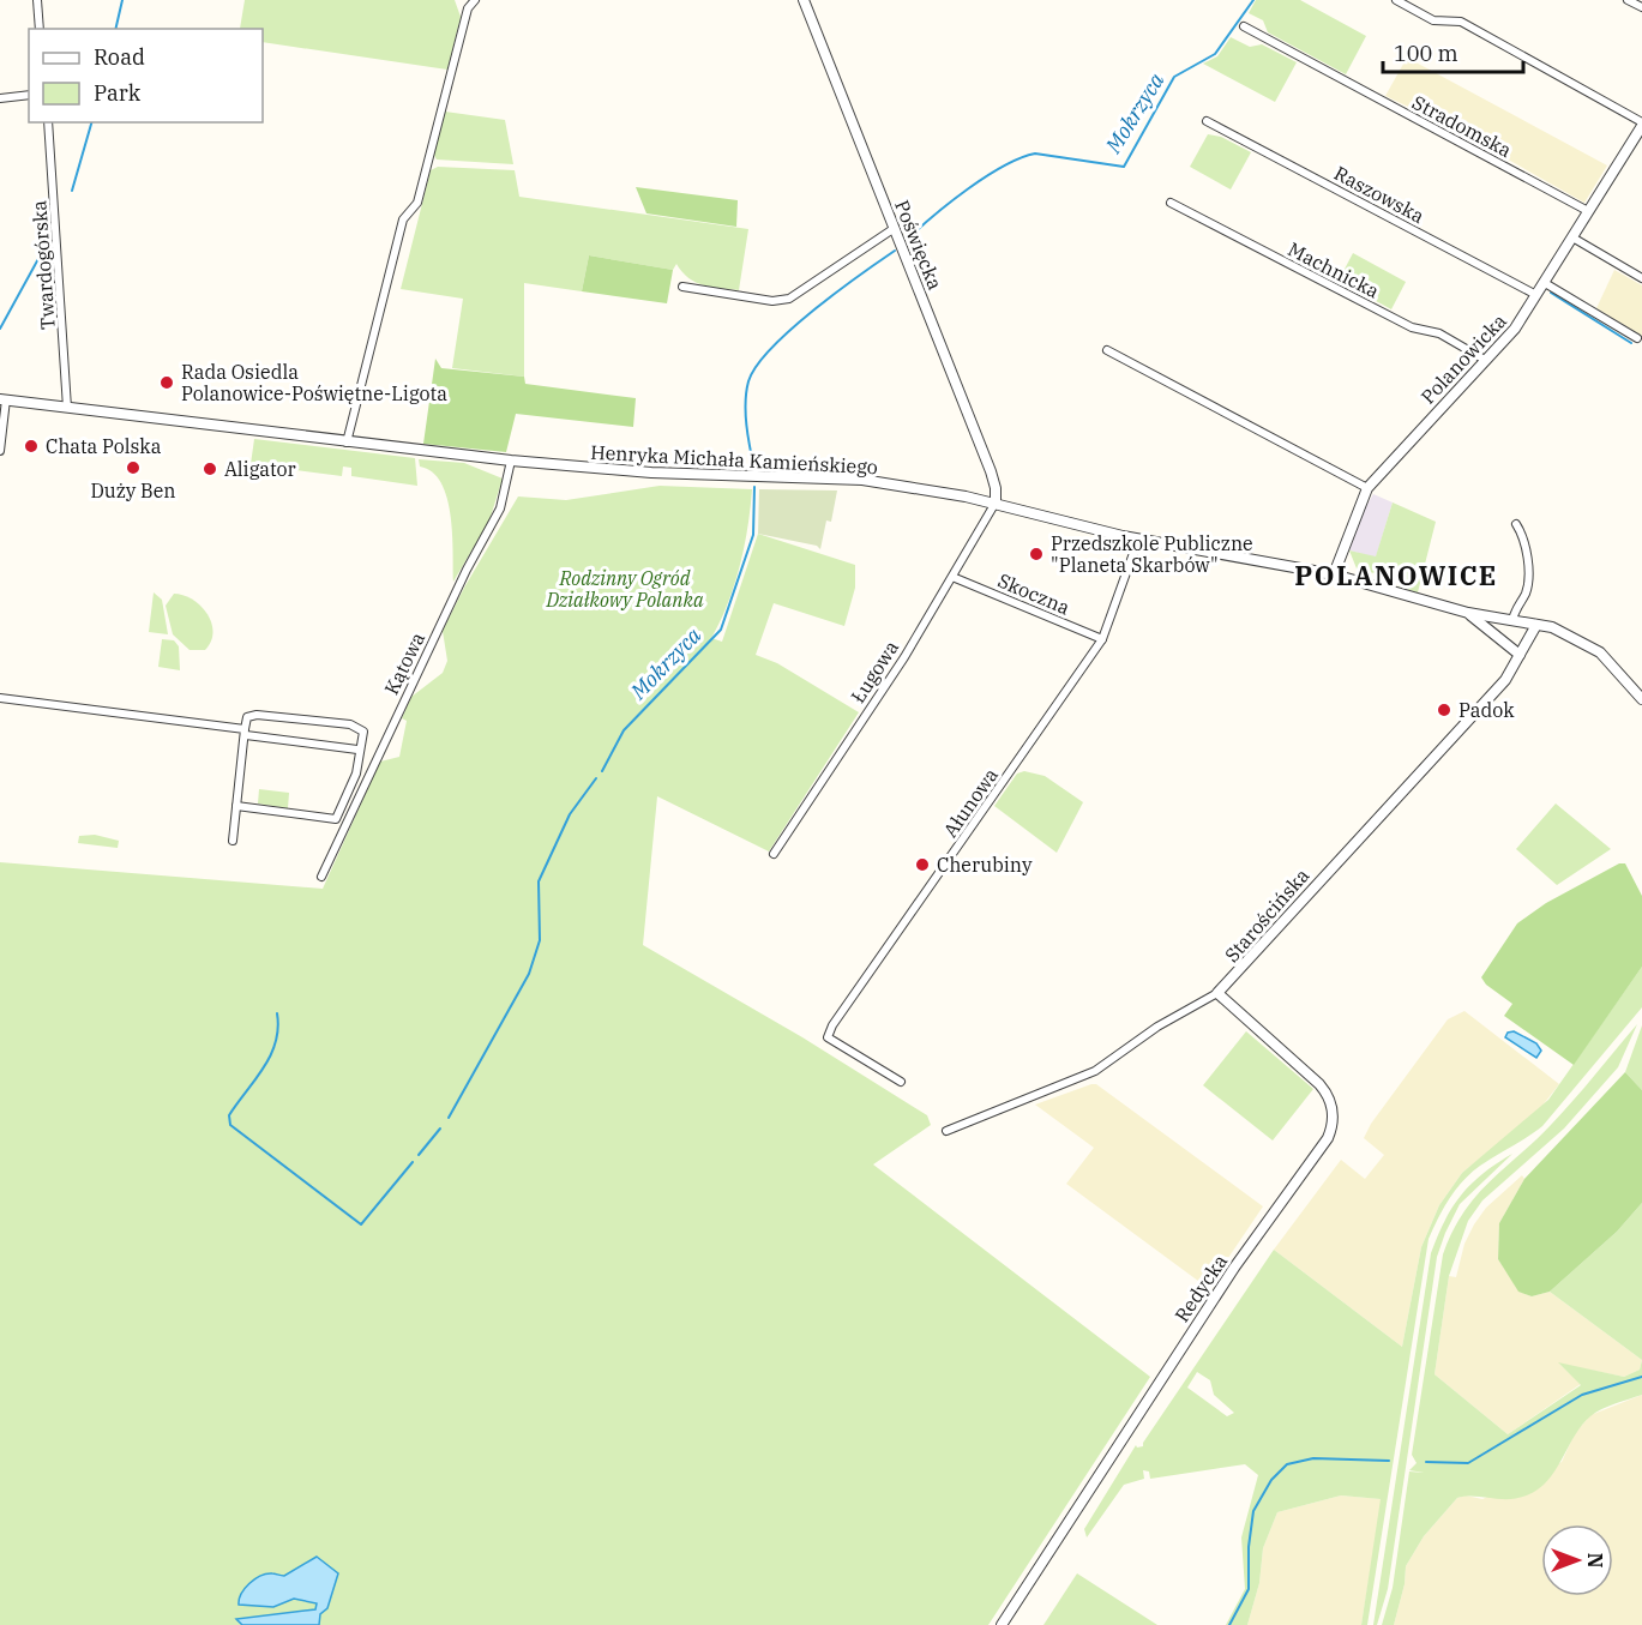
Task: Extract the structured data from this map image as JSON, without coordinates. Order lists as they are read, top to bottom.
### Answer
{
  "streets": {
    "street": [
      "Stradomska",
      "Raszowska",
      "Poświęcka",
      "Twardogórska",
      "Machnicka",
      "Polanowicka",
      "Henryka Michała Kamieńskiego",
      "Skoczna",
      "Kątowa",
      "Ługowa",
      "Ałunowa",
      "Starościńska",
      "Redycka"
    ]
  },
  "crossings": [
    ["Stradomska", "Polanowicka"],
    ["Raszowska", "Polanowicka"],
    ["Poświęcka", "Henryka Michała Kamieńskiego"],
    ["Poświęcka", "Ługowa"],
    ["Twardogórska", "Henryka Michała Kamieńskiego"],
    ["Machnicka", "Polanowicka"],
    ["Polanowicka", "Henryka Michała Kamieńskiego"],
    ["Henryka Michała Kamieńskiego", "Kątowa"],
    ["Henryka Michała Kamieńskiego", "Ługowa"],
    ["Henryka Michała Kamieńskiego", "Ałunowa"],
    ["Henryka Michała Kamieńskiego", "Starościńska"],
    ["Skoczna", "Ługowa"],
    ["Skoczna", "Ałunowa"],
    ["Starościńska", "Redycka"]
  ],
  "districts": ["POLANOWICE"],
  "water": ["Mokrzyca"],
  "parks": ["Rodzinny Ogród Działkowy Polanka"],
  "places": [
    "Rada Osiedla Polanowice-Poświętne-Ligota",
    "Chata Polska",
    "Duży Ben",
    "Aligator",
    "Przedszkole Publiczne \"Planeta Skarbów\"",
    "Padok",
    "Cherubiny"
  ],
  "legend": ["Road", "Park"],
  "scale_bar": "100 m",
  "north": "right"
}
